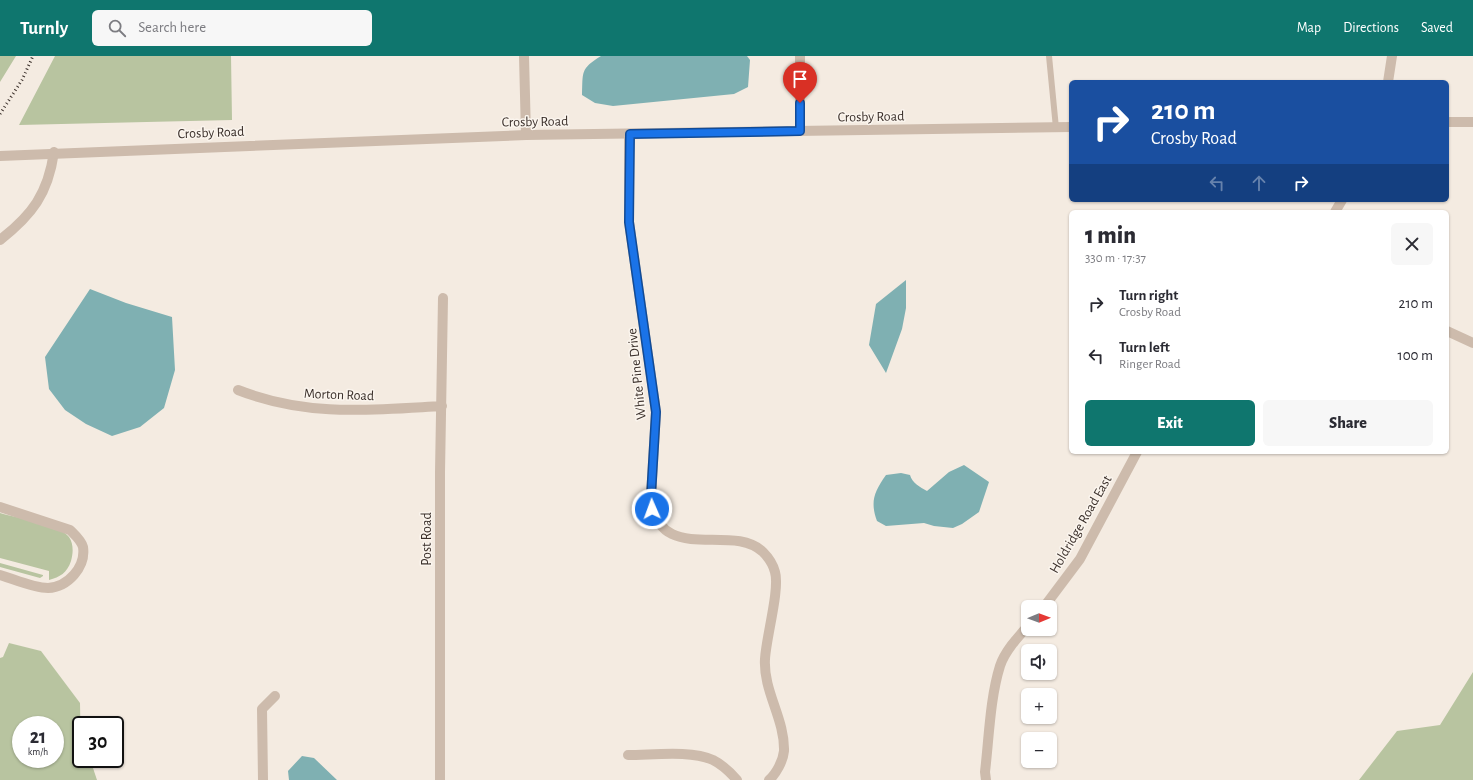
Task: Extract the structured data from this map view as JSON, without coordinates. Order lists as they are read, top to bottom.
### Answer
{
  "streets": {
    "street": [
      "Crosby Road",
      "White Pine Drive",
      "Morton Road",
      "Holdridge Road East",
      "Post Road"
    ]
  },
  "crossings": [
    ["Crosby Road", "White Pine Drive"],
    ["Morton Road", "Post Road"]
  ],
  "north": "right",
  "page": {
    "header": "Turnly",
    "search": "Search here",
    "nav": ["Map", "Directions", "Saved"],
    "turn": ["210 m", "Crosby Road"],
    "heading": ["1 min", "330 m · 17:37"],
    "list": [
      {
        "name": "Turn right",
        "note": "Crosby Road",
        "value": "210 m"
      },
      {
        "name": "Turn left",
        "note": "Ringer Road",
        "value": "100 m"
      }
    ],
    "buttons": ["Exit", "Share"],
    "map_buttons": ["+", "−"],
    "speed": "21 km/h",
    "limit": "30"
  }
}
